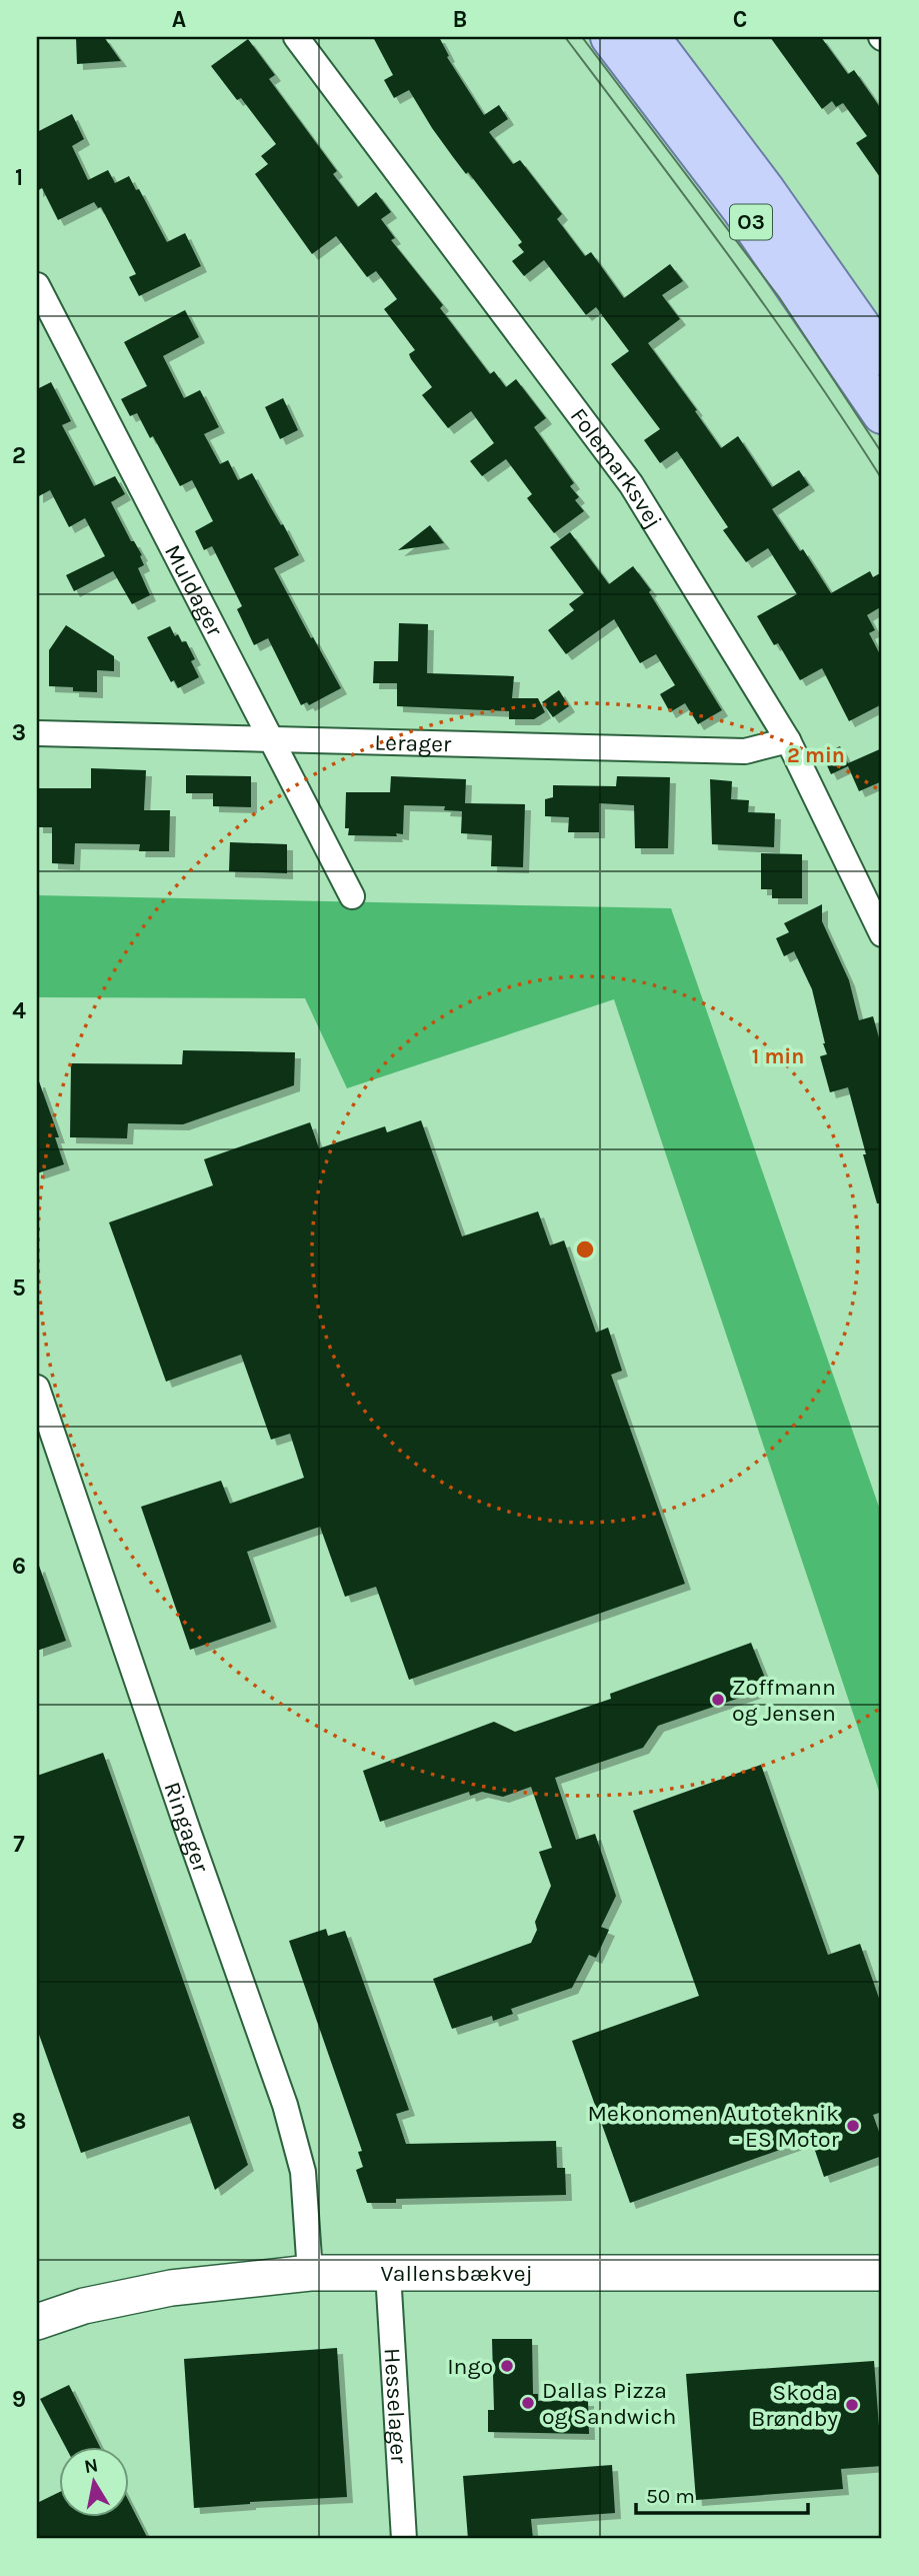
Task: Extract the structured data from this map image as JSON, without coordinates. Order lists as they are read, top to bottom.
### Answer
{
  "streets": {
    "main road": ["O3"],
    "street": [
      "Folemarksvej",
      "Muldager",
      "Lerager",
      "Ringager",
      "Vallensbækvej",
      "Hesselager"
    ]
  },
  "crossings": [
    ["Folemarksvej", "Lerager"],
    ["Muldager", "Lerager"],
    ["Ringager", "Vallensbækvej"],
    ["Vallensbækvej", "Hesselager"]
  ],
  "places": [
    "Zoffmann og Jensen",
    "Mekonomen Autoteknik - ES Motor",
    "Ingo",
    "Dallas Pizza og Sandwich",
    "Skoda Brøndby"
  ],
  "scale_bar": "50 m",
  "north": "top",
  "grid": {
    "columns": ["A", "B", "C"],
    "rows": [
      "1",
      "2",
      "3",
      "4",
      "5",
      "6",
      "7",
      "8",
      "9"
    ]
  },
  "rings": ["2 min", "1 min"]
}
